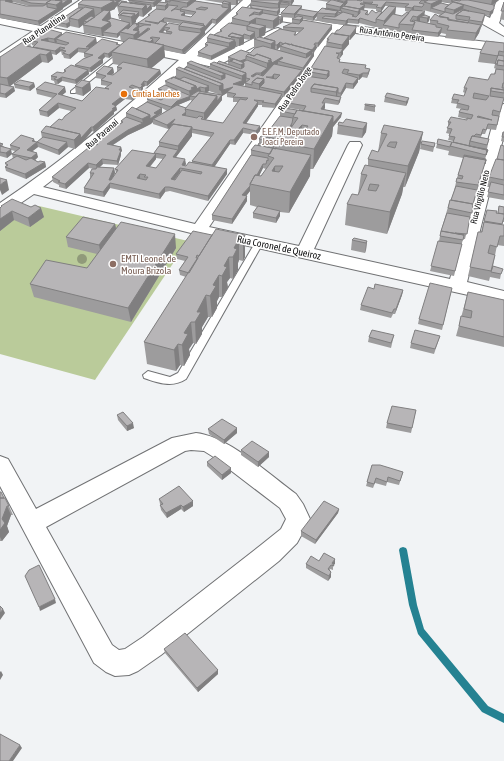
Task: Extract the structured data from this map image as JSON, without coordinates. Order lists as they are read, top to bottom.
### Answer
{
  "streets": {
    "street": [
      "Rua Planaltina",
      "Rua Antônio Pereira",
      "Rua Pedro Jorge",
      "Rua Paranaí",
      "Rua Virgílio Neto",
      "Rua Coronel de Queiroz"
    ]
  },
  "crossings": [
    ["Rua Antônio Pereira", "Rua Pedro Jorge"],
    ["Rua Antônio Pereira", "Rua Paranaí"],
    ["Rua Pedro Jorge", "Rua Coronel de Queiroz"],
    ["Rua Paranaí", "Rua Coronel de Queiroz"],
    ["Rua Virgílio Neto", "Rua Coronel de Queiroz"]
  ],
  "places": ["Cintia Lanches", "E.E.F.M. Deputado Joaci Pereira", "EMTI Leonel de Moura Brizola"]
}
